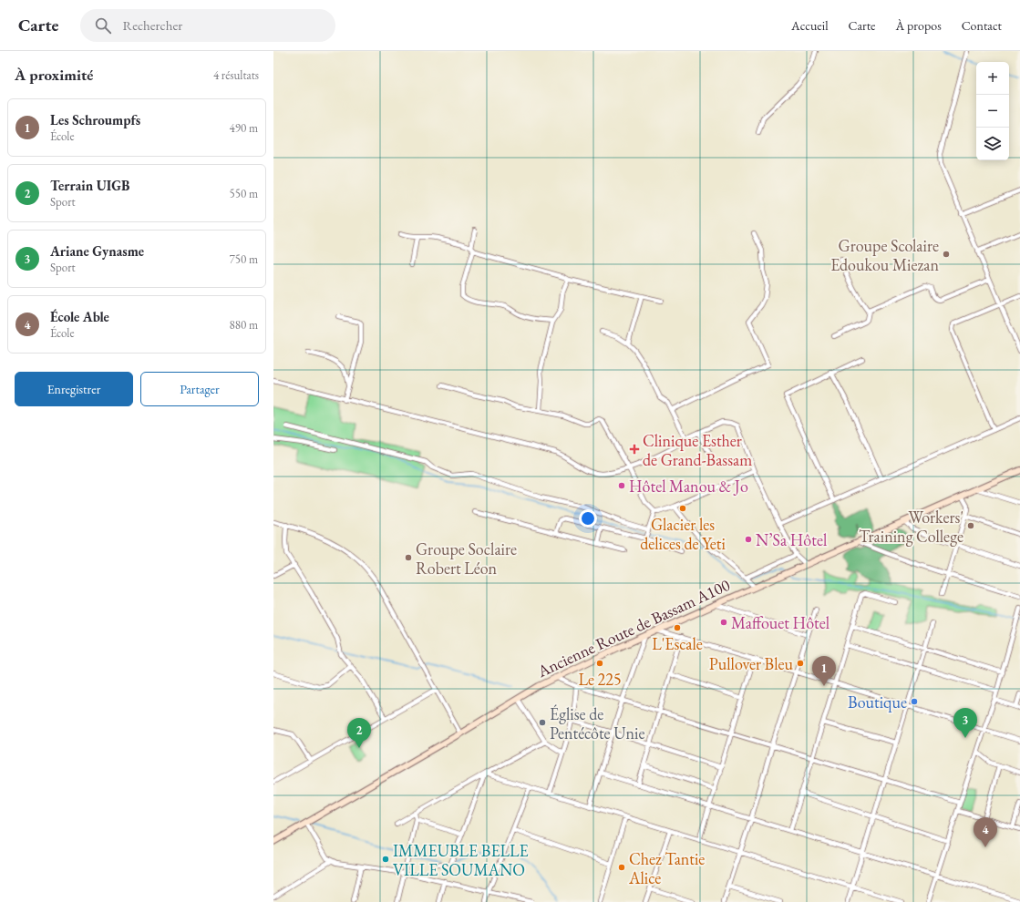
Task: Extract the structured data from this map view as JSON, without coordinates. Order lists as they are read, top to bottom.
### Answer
{
  "streets": {
    "main road": ["Ancienne Route de Bassam A100"]
  },
  "places": {
    "other": [
      "Groupe Scolaire Edoukou Miezan",
      "Hôtel Manou & Jo",
      "Glacier les delices de Yeti",
      "Workers' Training College",
      "N’Sa Hôtel",
      "Groupe Soclaire Robert Léon",
      "Maffouet Hôtel",
      "L'Escale",
      "Le 225",
      "Pullover Bleu",
      "Boutique",
      "Église de Pentécôte Unie",
      "IMMEUBLE BELLE VILLE SOUMANO",
      "Chez Tantie Alice"
    ],
    "health": ["Clinique Esther de Grand-Bassam"]
  },
  "page": {
    "header": "Carte",
    "search": "Rechercher",
    "nav": [
      "Accueil",
      "Carte",
      "À propos",
      "Contact"
    ],
    "heading": ["À proximité", "4 résultats"],
    "map_buttons": ["+", "−"],
    "list": [
      {
        "mark": "1",
        "name": "Les Schroumpfs",
        "note": "École",
        "value": "490 m"
      },
      {
        "mark": "2",
        "name": "Terrain UIGB",
        "note": "Sport",
        "value": "550 m"
      },
      {
        "mark": "3",
        "name": "Ariane Gynasme",
        "note": "Sport",
        "value": "750 m"
      },
      {
        "mark": "4",
        "name": "École Able",
        "note": "École",
        "value": "880 m"
      }
    ],
    "buttons": ["Enregistrer", "Partager"],
    "pins": [
      "1",
      "3",
      "2",
      "4"
    ]
  }
}
